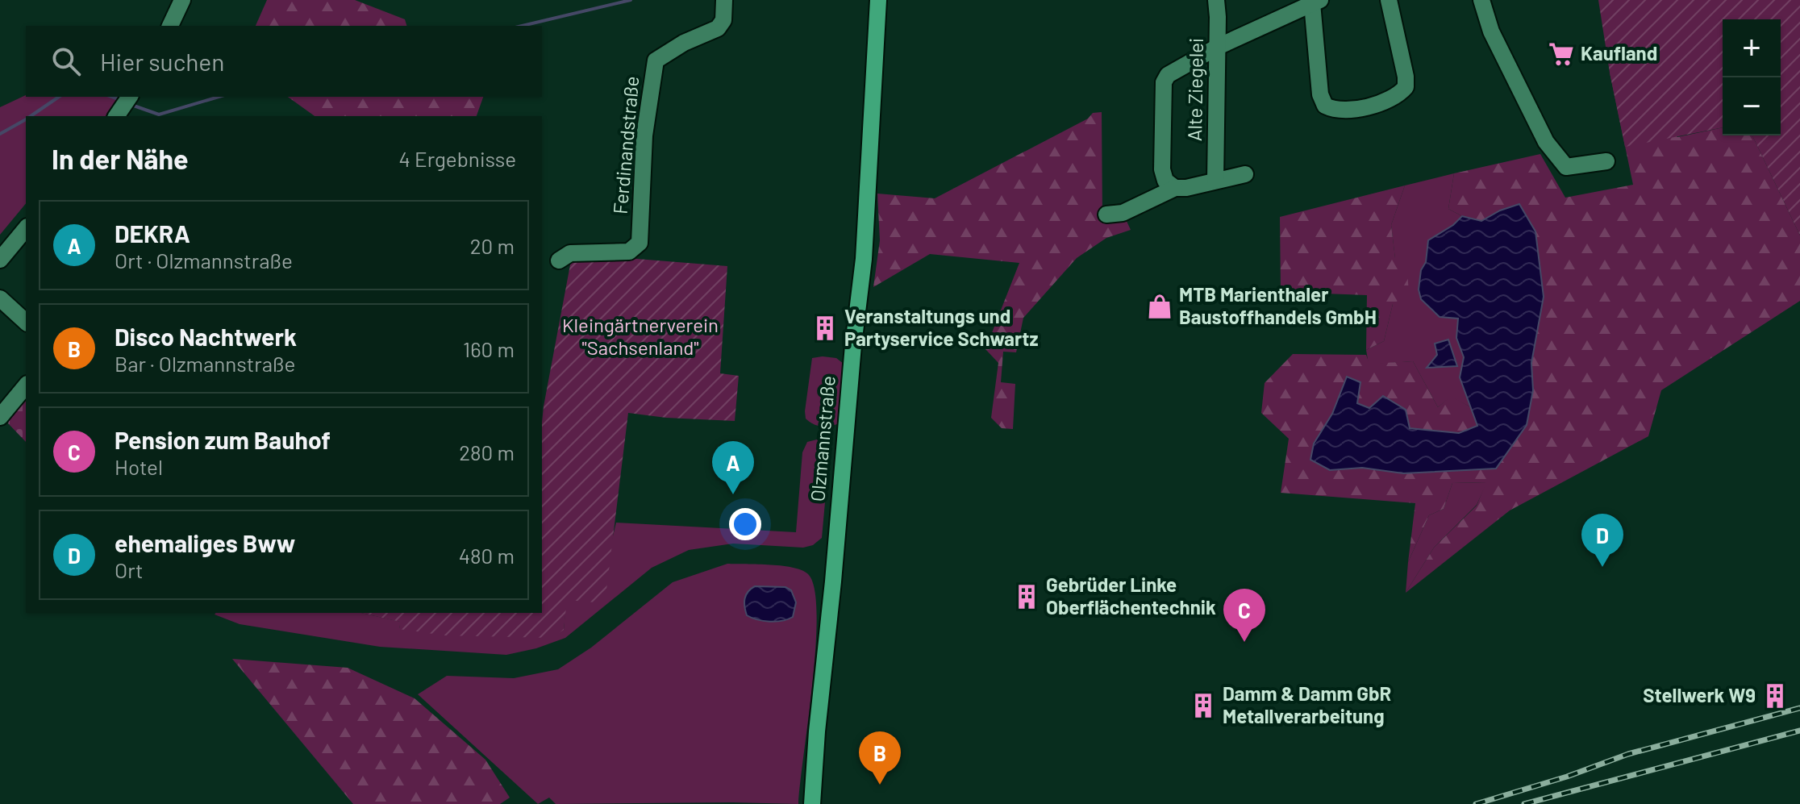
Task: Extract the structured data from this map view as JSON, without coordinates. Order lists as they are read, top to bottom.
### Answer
{
  "streets": {
    "main road": ["Olzmannstraße"],
    "street": ["Alte Ziegelei", "Ferdinandstraße"]
  },
  "parks": ["Kleingärtnerverein \"Sachsenland\""],
  "places": {
    "supermarket": ["Kaufland"],
    "shop": ["MTB Marienthaler Baustoffhandels GmbH"],
    "building": [
      "Veranstaltungs und Partyservice Schwartz",
      "Gebrüder Linke Oberflächentechnik",
      "Stellwerk W9",
      "Damm & Damm GbR Metallverarbeitung"
    ]
  },
  "page": {
    "map_buttons": ["+", "−"],
    "search": "Hier suchen",
    "heading": ["In der Nähe", "4 Ergebnisse"],
    "list": [
      {
        "mark": "A",
        "name": "DEKRA",
        "note": "Ort · Olzmannstraße",
        "value": "20 m"
      },
      {
        "mark": "B",
        "name": "Disco Nachtwerk",
        "note": "Bar · Olzmannstraße",
        "value": "160 m"
      },
      {
        "mark": "C",
        "name": "Pension zum Bauhof",
        "note": "Hotel",
        "value": "280 m"
      },
      {
        "mark": "D",
        "name": "ehemaliges Bww",
        "note": "Ort",
        "value": "480 m"
      }
    ],
    "pins": [
      "A",
      "D",
      "C",
      "B"
    ]
  }
}
